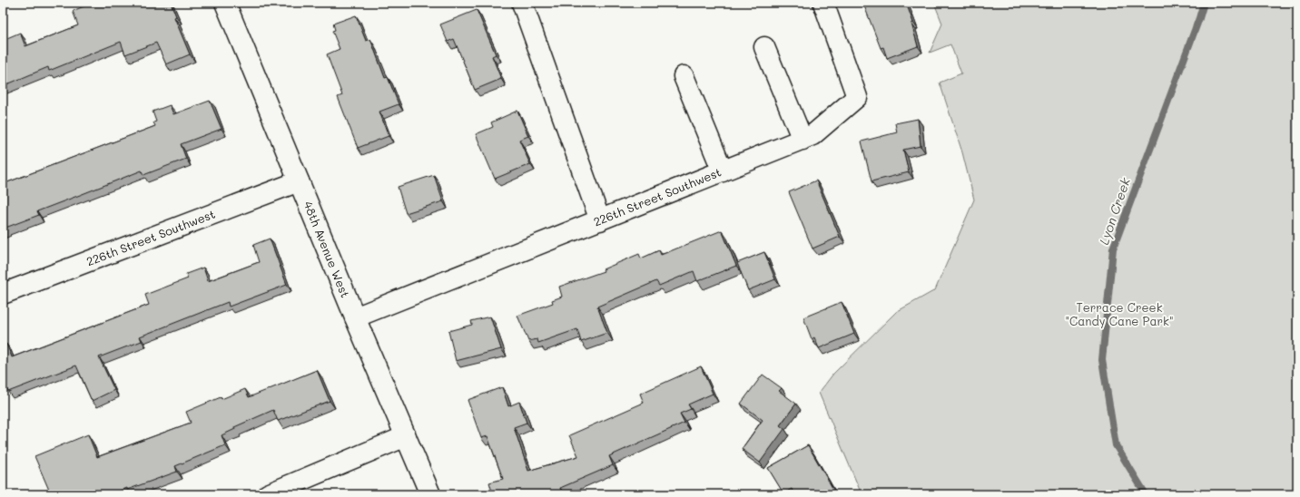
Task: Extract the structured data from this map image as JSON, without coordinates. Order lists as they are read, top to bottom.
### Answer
{
  "streets": {
    "street": ["226th Street Southwest", "48th Avenue West"]
  },
  "crossings": [
    ["226th Street Southwest", "48th Avenue West"]
  ],
  "water": ["Lyon Creek"],
  "parks": ["Terrace Creek \"Candy Cane Park\""]
}
